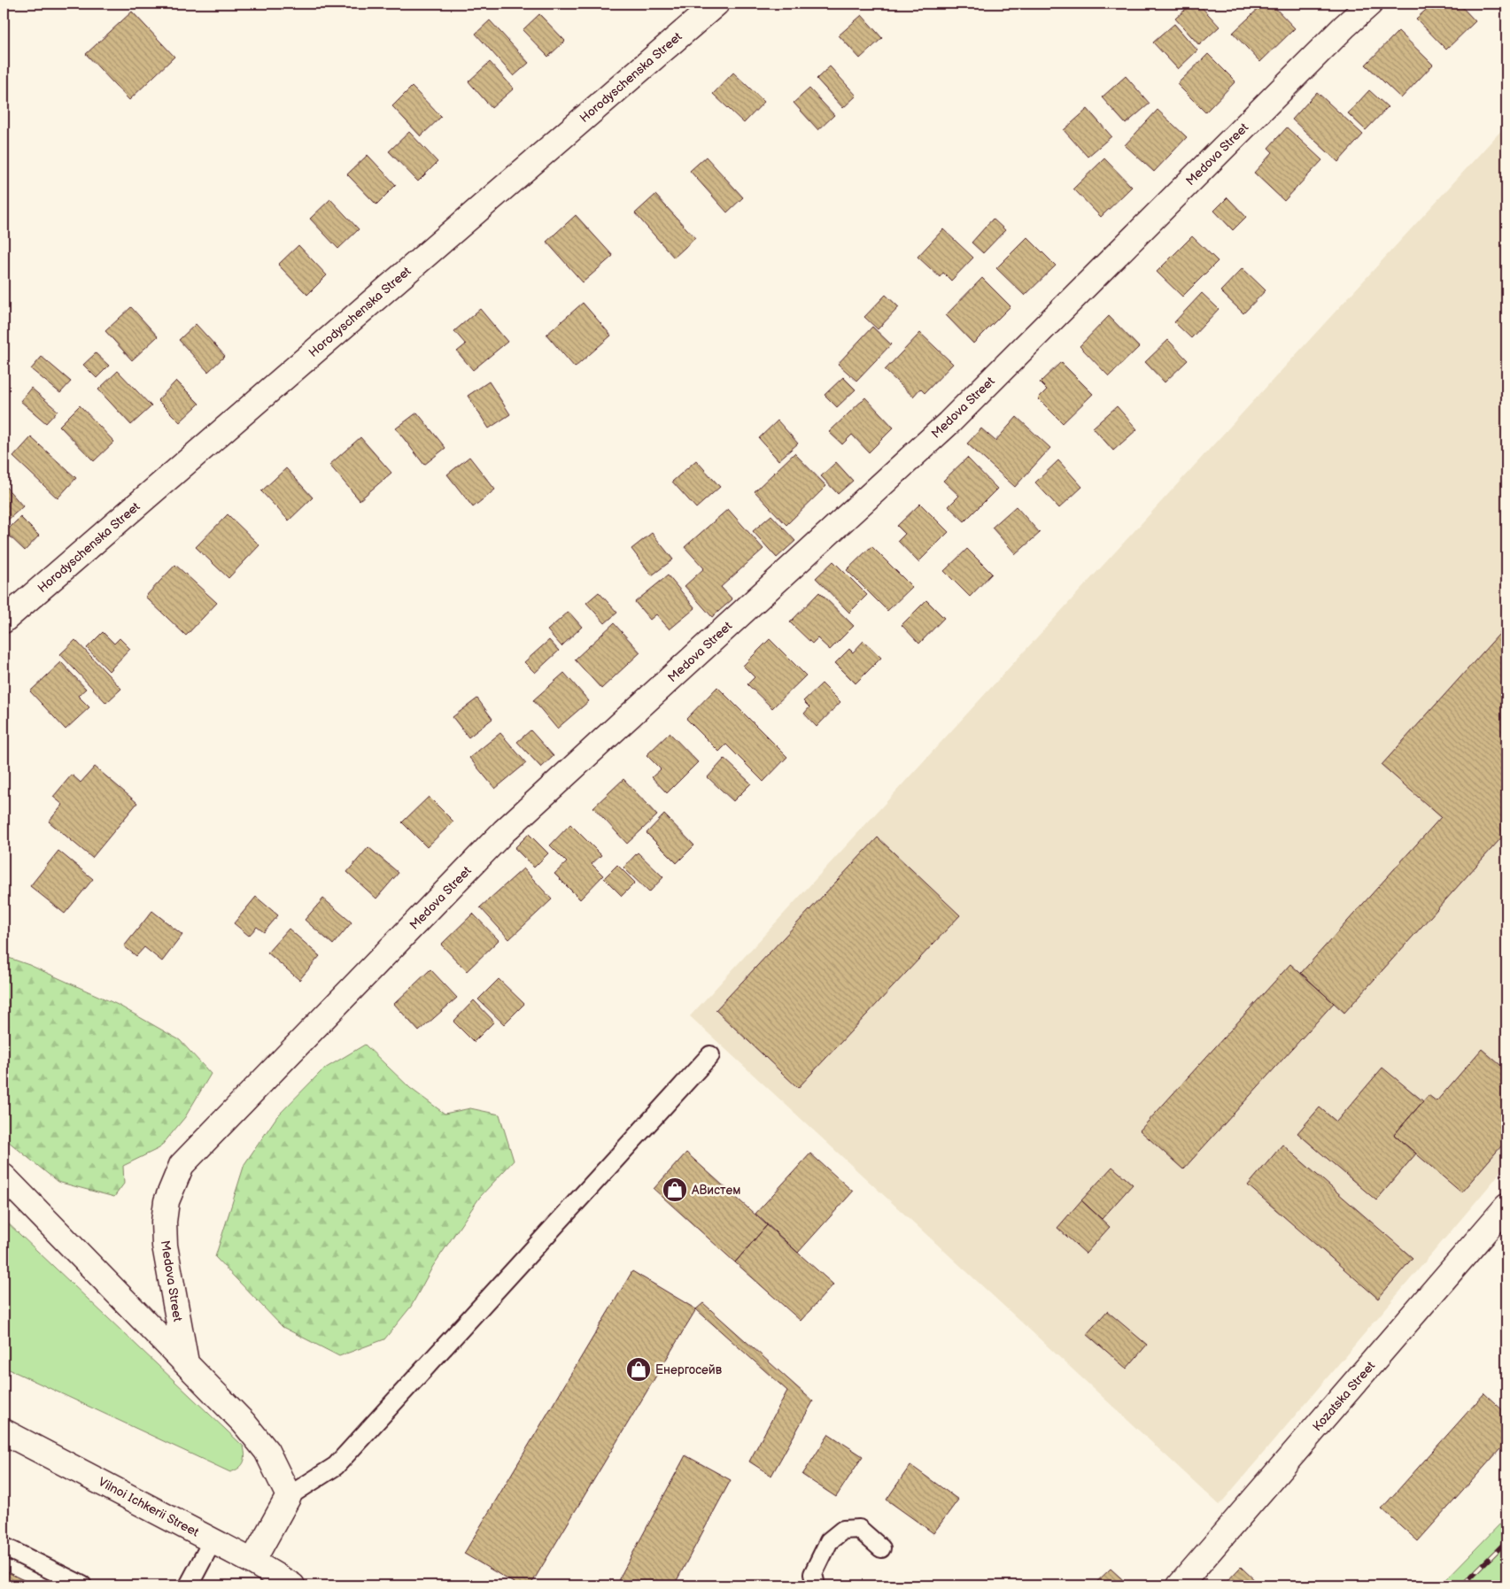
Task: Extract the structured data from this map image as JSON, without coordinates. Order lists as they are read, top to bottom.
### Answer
{
  "streets": {
    "street": [
      "Horodyschenska Street",
      "Medova Street",
      "Kozatska Street",
      "Vilnoi Ichkerii Street"
    ]
  },
  "places": {
    "shop": ["АВистем", "Енергосейв"]
  }
}
